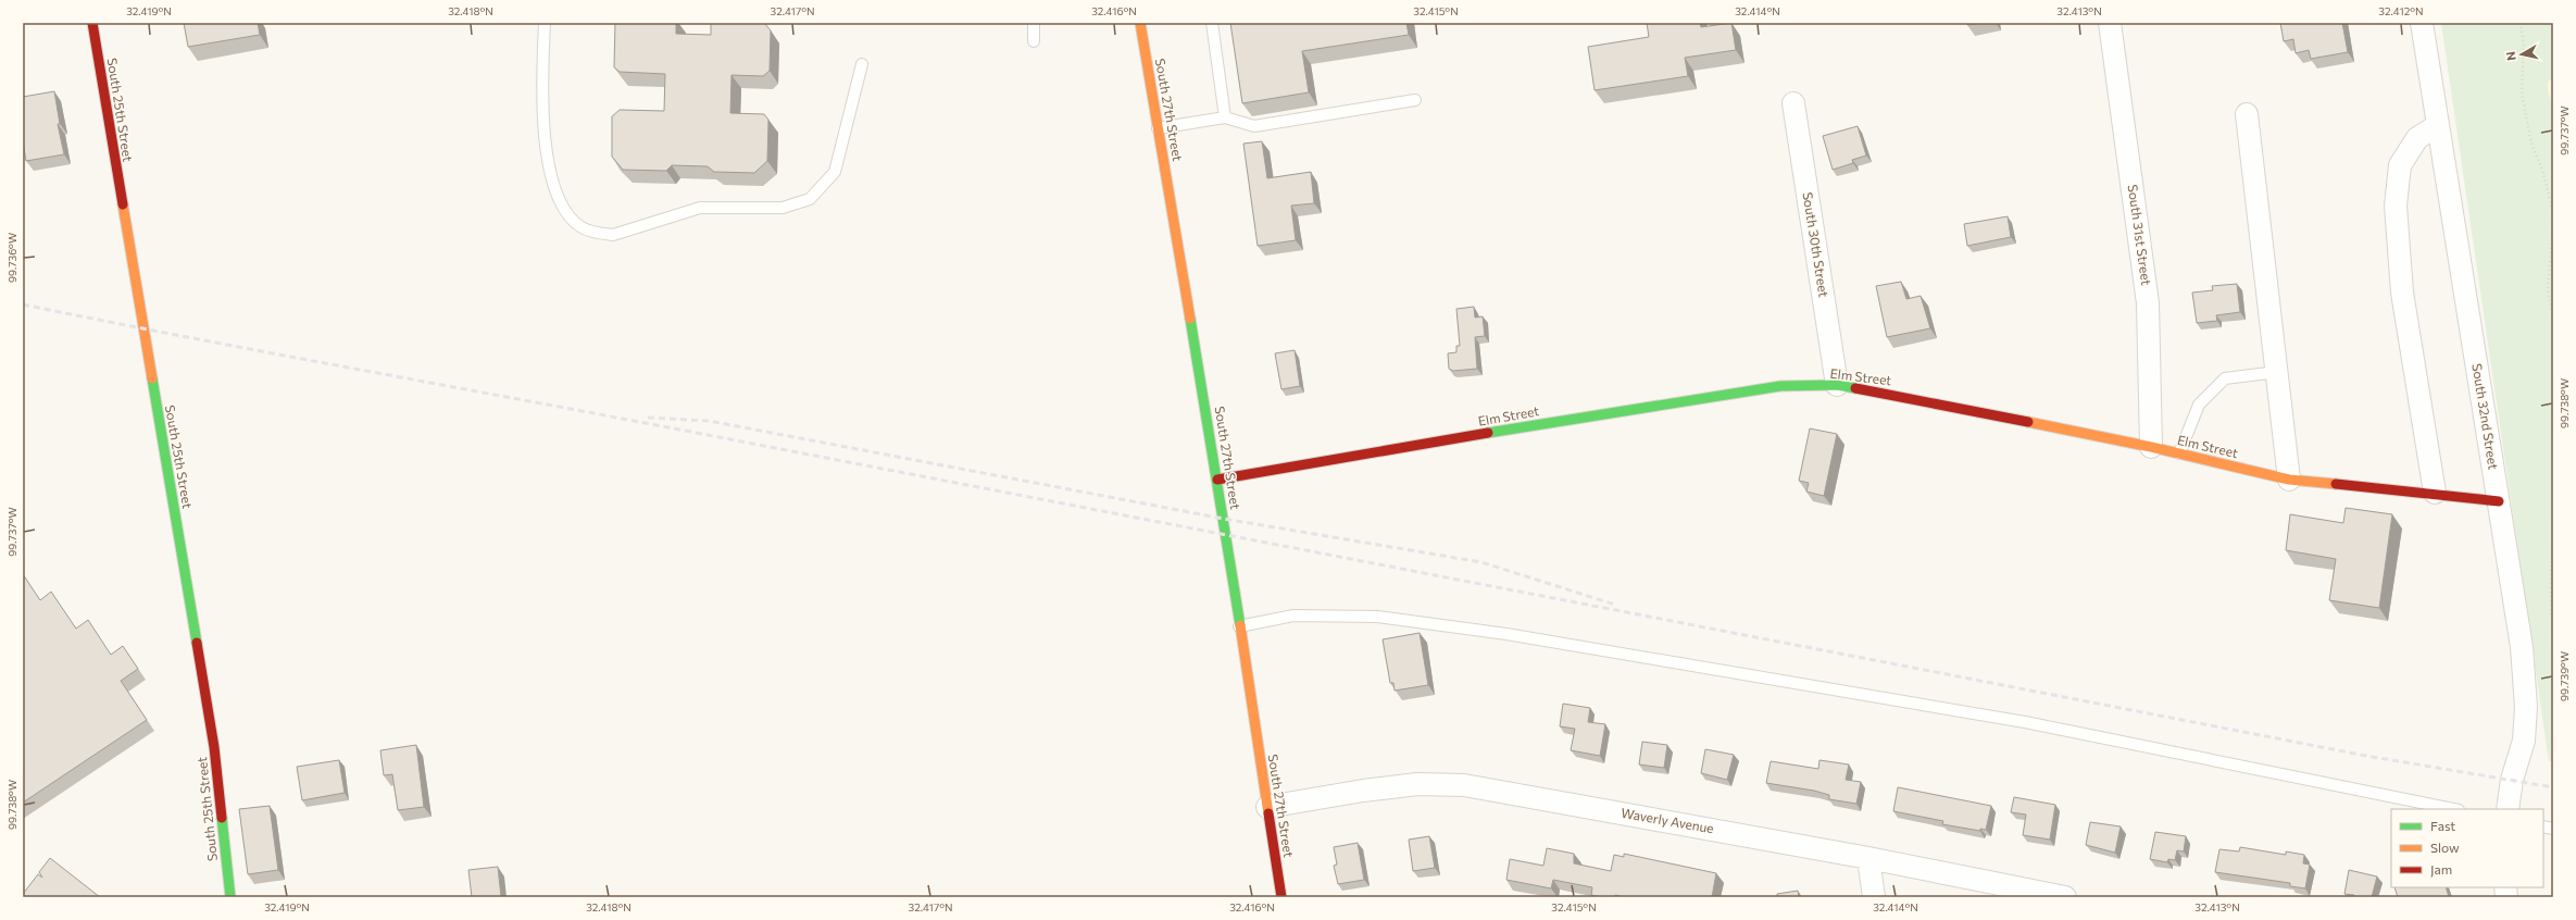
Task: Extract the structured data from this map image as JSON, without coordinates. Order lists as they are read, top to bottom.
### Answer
{
  "streets": {
    "street": [
      "South 25th Street",
      "South 27th Street",
      "South 31st Street",
      "South 30th Street",
      "Elm Street",
      "South 32nd Street",
      "Waverly Avenue"
    ]
  },
  "crossings": [
    ["South 27th Street", "Elm Street"],
    ["South 27th Street", "Waverly Avenue"],
    ["South 31st Street", "Elm Street"],
    ["South 30th Street", "Elm Street"],
    ["Elm Street", "South 32nd Street"]
  ],
  "legend": ["Fast", "Slow", "Jam"],
  "north": "left",
  "coordinates": [
    "32.419°N",
    "32.418°N",
    "32.417°N",
    "32.416°N",
    "32.415°N",
    "32.414°N",
    "32.413°N",
    "32.412°N",
    "99.737°W",
    "99.736°W",
    "99.738°W",
    "99.739°W"
  ]
}
